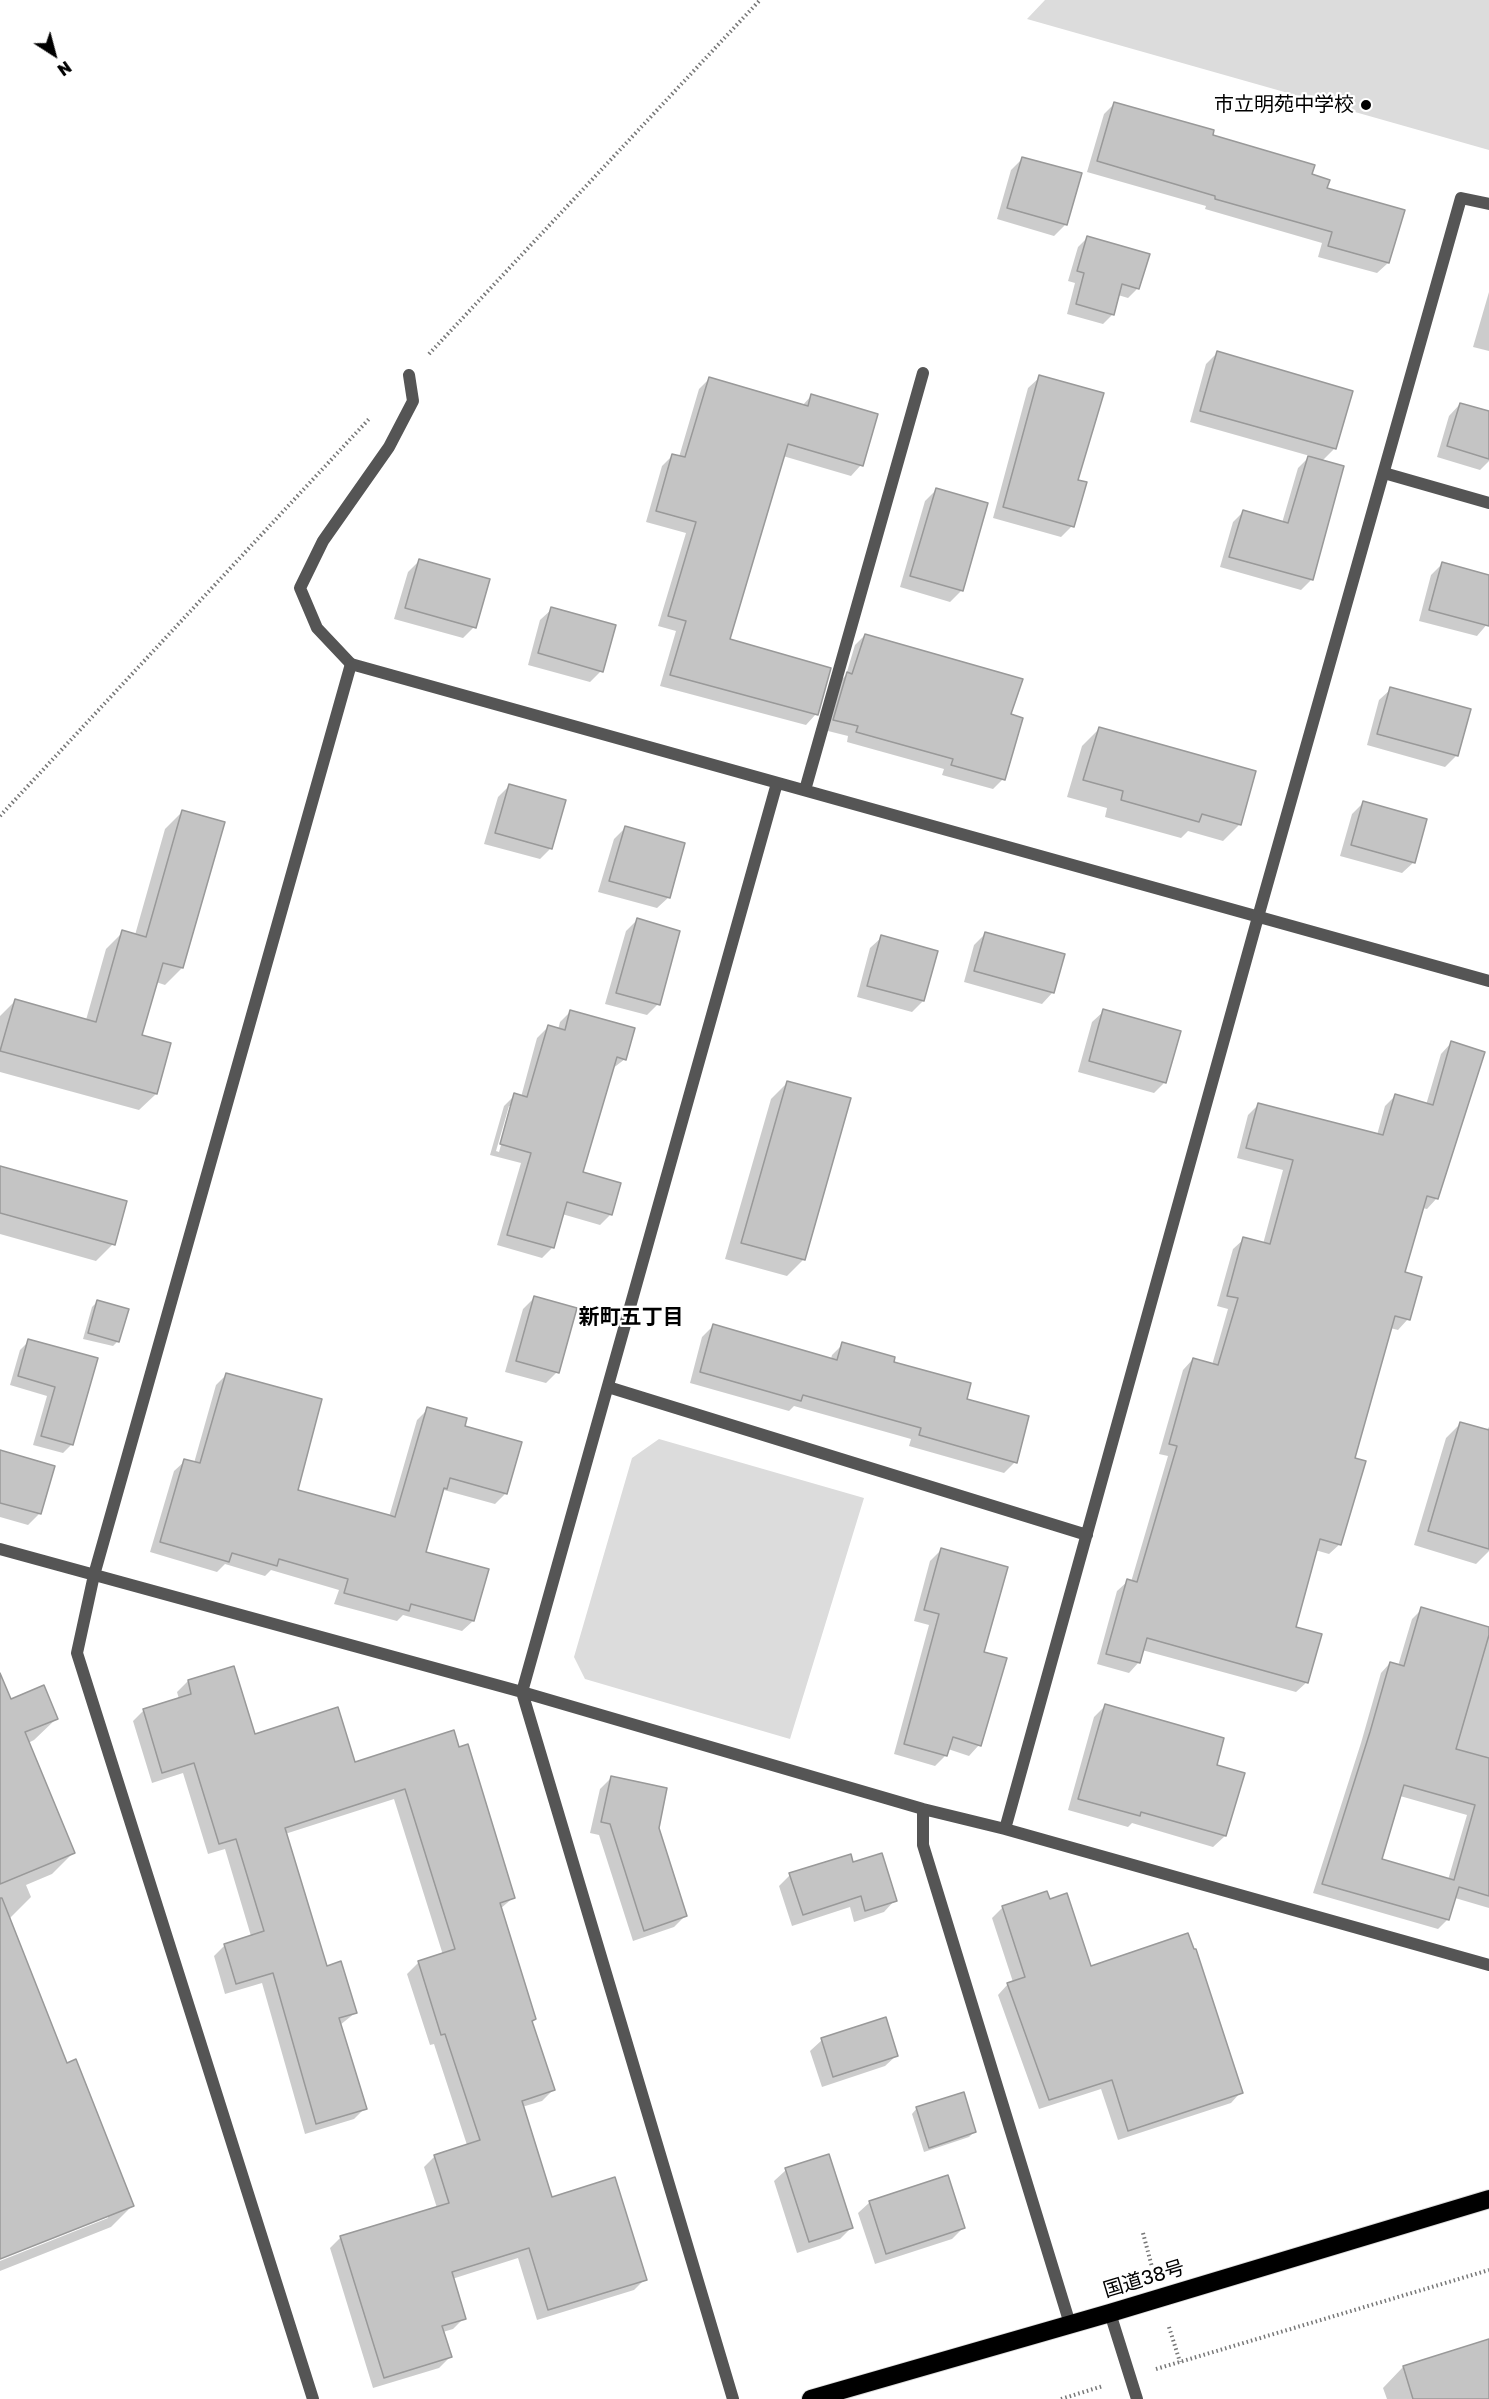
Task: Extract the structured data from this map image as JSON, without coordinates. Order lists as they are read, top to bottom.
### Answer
{
  "streets": {
    "highway": ["国道38号"]
  },
  "districts": ["新町五丁目"],
  "places": ["市立明苑中学校"],
  "north": "bottom right"
}
